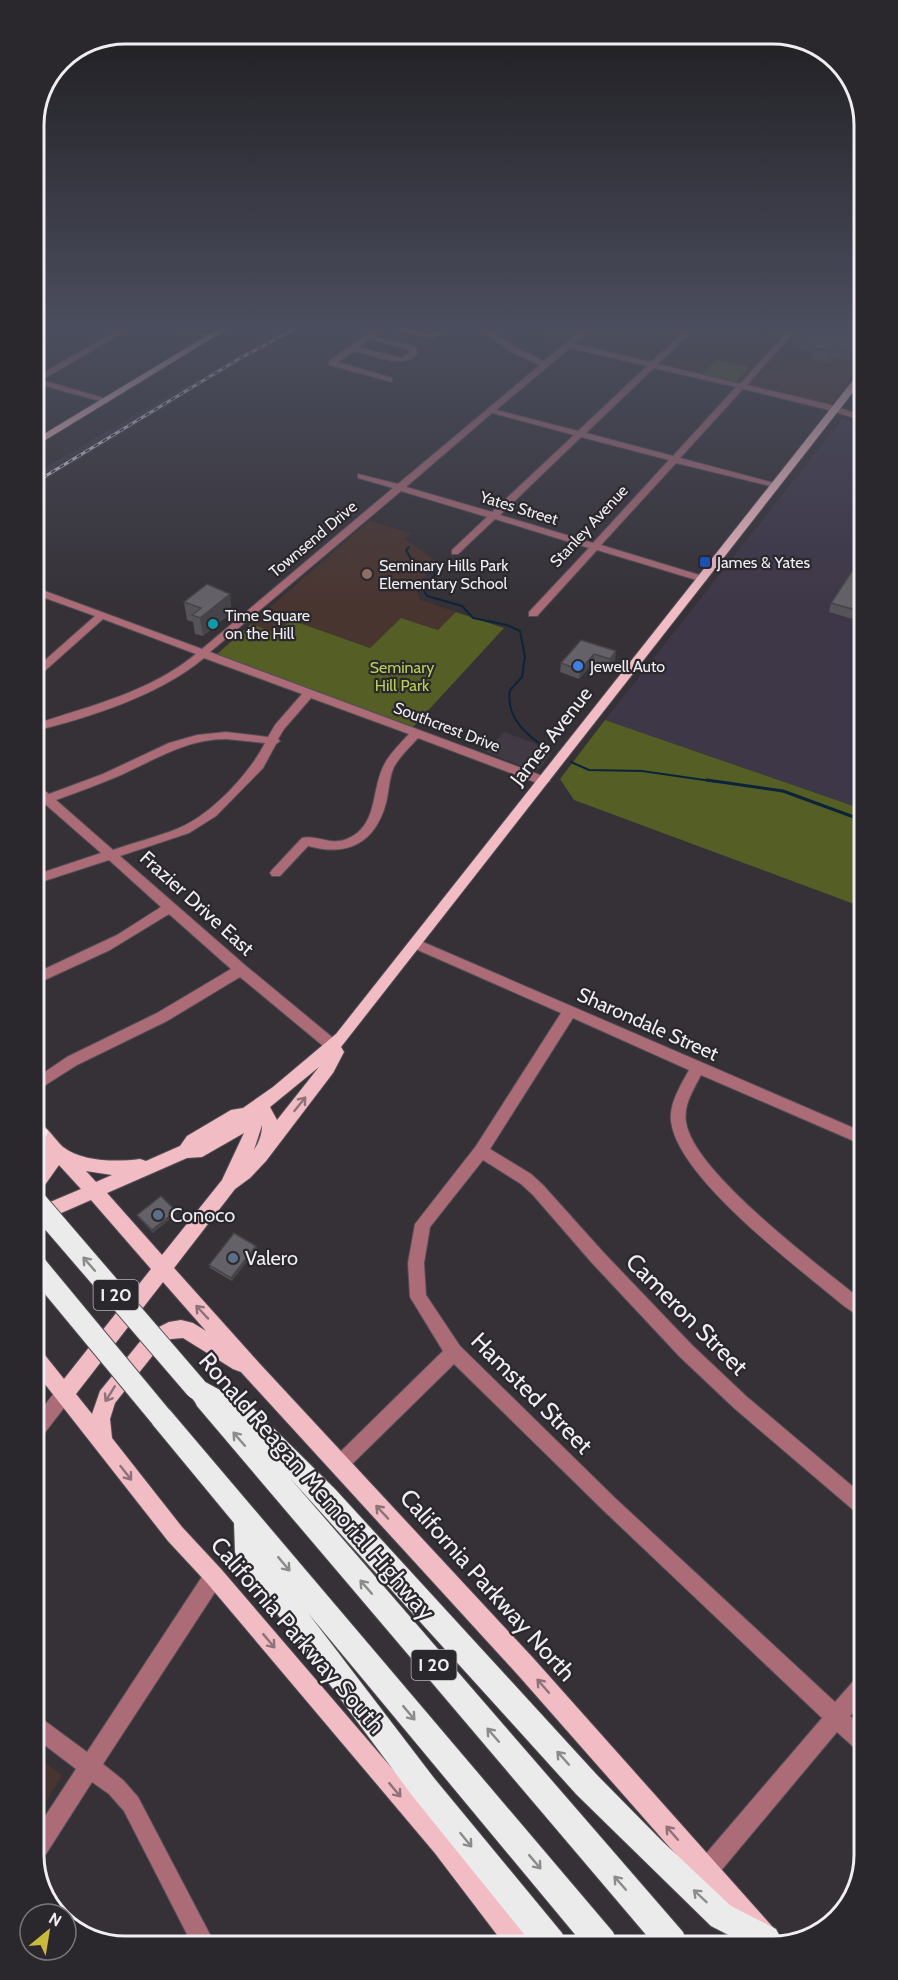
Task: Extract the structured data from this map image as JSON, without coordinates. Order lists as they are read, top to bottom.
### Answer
{
  "streets": {
    "highway": ["I 20", "Ronald Reagan Memorial Highway"],
    "main road": ["James Avenue", "California Parkway North", "California Parkway South"],
    "street": [
      "Yates Street",
      "Stanley Avenue",
      "Townsend Drive",
      "Southcrest Drive",
      "Frazier Drive East",
      "Sharondale Street",
      "Cameron Street",
      "Hamsted Street"
    ]
  },
  "crossings": [
    ["Yates Street", "Stanley Avenue"],
    ["Yates Street", "Townsend Drive"],
    ["Yates Street", "James Avenue"],
    ["Townsend Drive", "Southcrest Drive"],
    ["Southcrest Drive", "James Avenue"],
    ["James Avenue", "Frazier Drive East"],
    ["James Avenue", "Sharondale Street"],
    ["Sharondale Street", "Hamsted Street"],
    ["Cameron Street", "Hamsted Street"]
  ],
  "one_way": ["California Parkway North", "California Parkway South"],
  "parks": ["Seminary Hill Park"],
  "places": {
    "transit": ["James & Yates"],
    "other": [
      "Seminary Hills Park Elementary School",
      "Time Square on the Hill",
      "Jewell Auto",
      "Conoco",
      "Valero"
    ]
  },
  "north": "top right"
}
